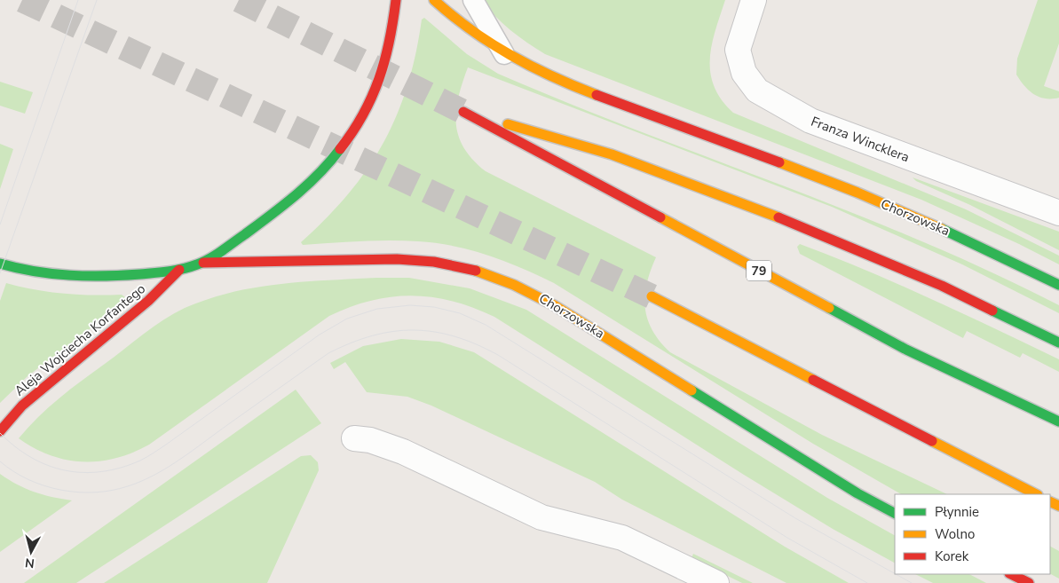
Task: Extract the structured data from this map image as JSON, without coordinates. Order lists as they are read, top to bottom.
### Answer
{
  "streets": {
    "main road": ["Chorzowska", "79", "Aleja Wojciecha Korfantego"],
    "street": ["Franza Wincklera"]
  },
  "legend": ["Płynnie", "Wolno", "Korek"],
  "north": "bottom"
}
